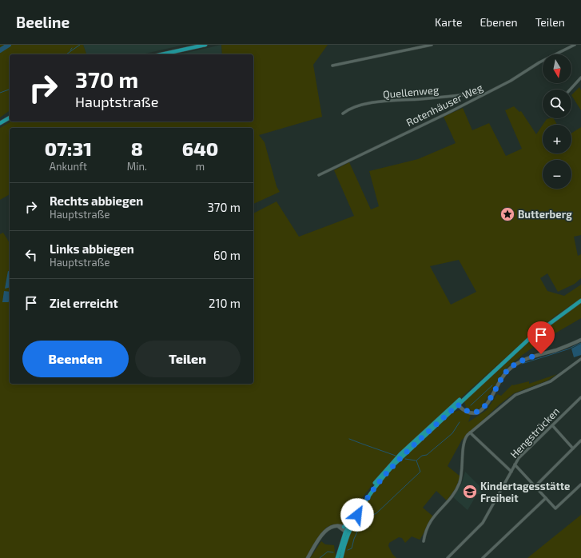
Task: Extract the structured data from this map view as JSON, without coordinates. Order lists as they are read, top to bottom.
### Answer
{
  "streets": {
    "street": ["Quellenweg", "Rotenhäuser Weg", "Hengstrücken"]
  },
  "crossings": [
    ["Quellenweg", "Rotenhäuser Weg"]
  ],
  "places": {
    "place": ["Butterberg"],
    "school or university": ["Kindertagesstätte Freiheit"]
  },
  "north": "bottom",
  "page": {
    "header": "Beeline",
    "nav": ["Karte", "Ebenen", "Teilen"],
    "map_buttons": ["+", "−"],
    "turn": ["370 m", "Hauptstraße"],
    "eta": [
      "07:31",
      "Ankunft",
      "8",
      "Min.",
      "640",
      "m"
    ],
    "list": [
      {
        "name": "Rechts abbiegen",
        "note": "Hauptstraße",
        "value": "370 m"
      },
      {
        "name": "Links abbiegen",
        "note": "Hauptstraße",
        "value": "60 m"
      },
      {
        "name": "Ziel erreicht",
        "value": "210 m"
      }
    ],
    "buttons": ["Beenden", "Teilen"]
  }
}
